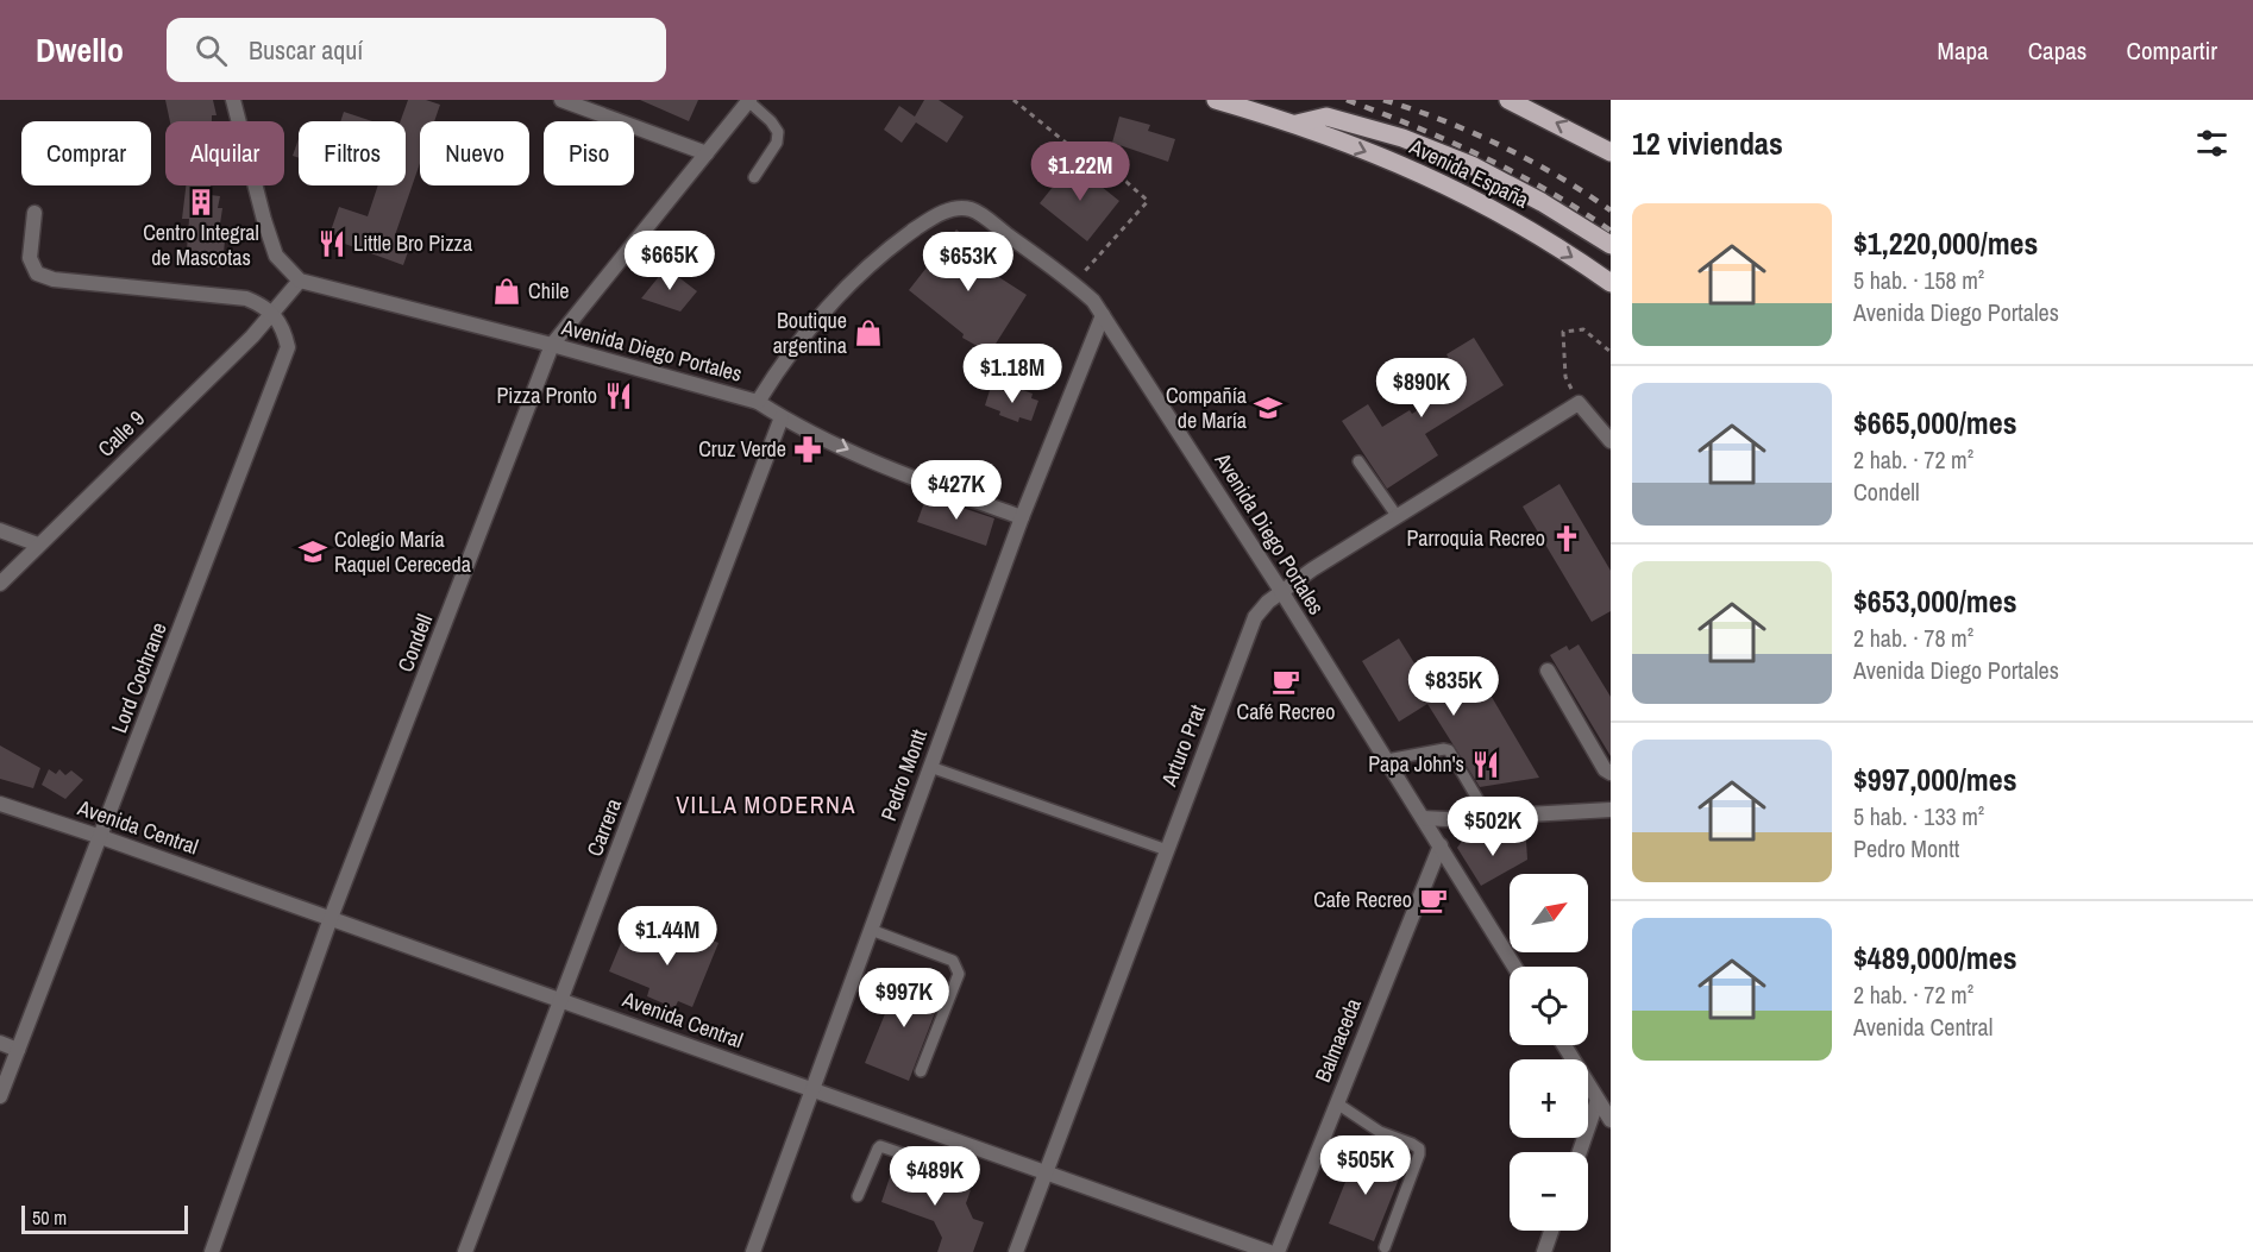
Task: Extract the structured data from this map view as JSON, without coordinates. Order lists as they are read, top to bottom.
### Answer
{
  "streets": {
    "main road": ["Avenida España"],
    "street": [
      "Avenida Diego Portales",
      "Calle 9",
      "Condell",
      "Lord Cochrane",
      "Arturo Prat",
      "Pedro Montt",
      "Avenida Central",
      "Carrera",
      "Balmaceda"
    ]
  },
  "crossings": [
    ["Avenida Diego Portales", "Condell"],
    ["Avenida Diego Portales", "Arturo Prat"],
    ["Avenida Diego Portales", "Pedro Montt"],
    ["Avenida Diego Portales", "Balmaceda"],
    ["Calle 9", "Lord Cochrane"],
    ["Condell", "Avenida Central"],
    ["Lord Cochrane", "Avenida Central"],
    ["Arturo Prat", "Avenida Central"],
    ["Pedro Montt", "Avenida Central"],
    ["Avenida Central", "Carrera"]
  ],
  "districts": ["VILLA MODERNA"],
  "places": {
    "building": ["Centro Integral de Mascotas"],
    "restaurant": ["Little Bro Pizza", "Pizza Pronto", "Papa John's"],
    "shop": ["Chile", "Boutique argentina"],
    "school or university": ["Compañía de María", "Colegio María Raquel Cereceda"],
    "pharmacy": ["Cruz Verde"],
    "church": ["Parroquia Recreo"],
    "cafe": ["Café Recreo", "Cafe Recreo"]
  },
  "scale_bar": "50 m",
  "north": "top right",
  "page": {
    "header": "Dwello",
    "search": "Buscar aquí",
    "nav": ["Mapa", "Capas", "Compartir"],
    "heading": "12 viviendas",
    "chip": [
      "Comprar",
      "Alquilar",
      "Filtros",
      "Nuevo",
      "Piso"
    ],
    "price": [
      "$1.22M",
      "$665K",
      "$653K",
      "$1.18M",
      "$890K",
      "$427K",
      "$835K",
      "$502K",
      "$1.44M",
      "$997K",
      "$505K",
      "$489K"
    ],
    "list": [
      {
        "name": "$1,220,000/mes",
        "note": "5 hab. · 158 m² · Avenida Diego Portales"
      },
      {
        "name": "$665,000/mes",
        "note": "2 hab. · 72 m² · Condell"
      },
      {
        "name": "$653,000/mes",
        "note": "2 hab. · 78 m² · Avenida Diego Portales"
      },
      {
        "name": "$997,000/mes",
        "note": "5 hab. · 133 m² · Pedro Montt"
      },
      {
        "name": "$489,000/mes",
        "note": "2 hab. · 72 m² · Avenida Central"
      }
    ],
    "map_buttons": ["+", "−"],
    "scale": "50 m"
  }
}
